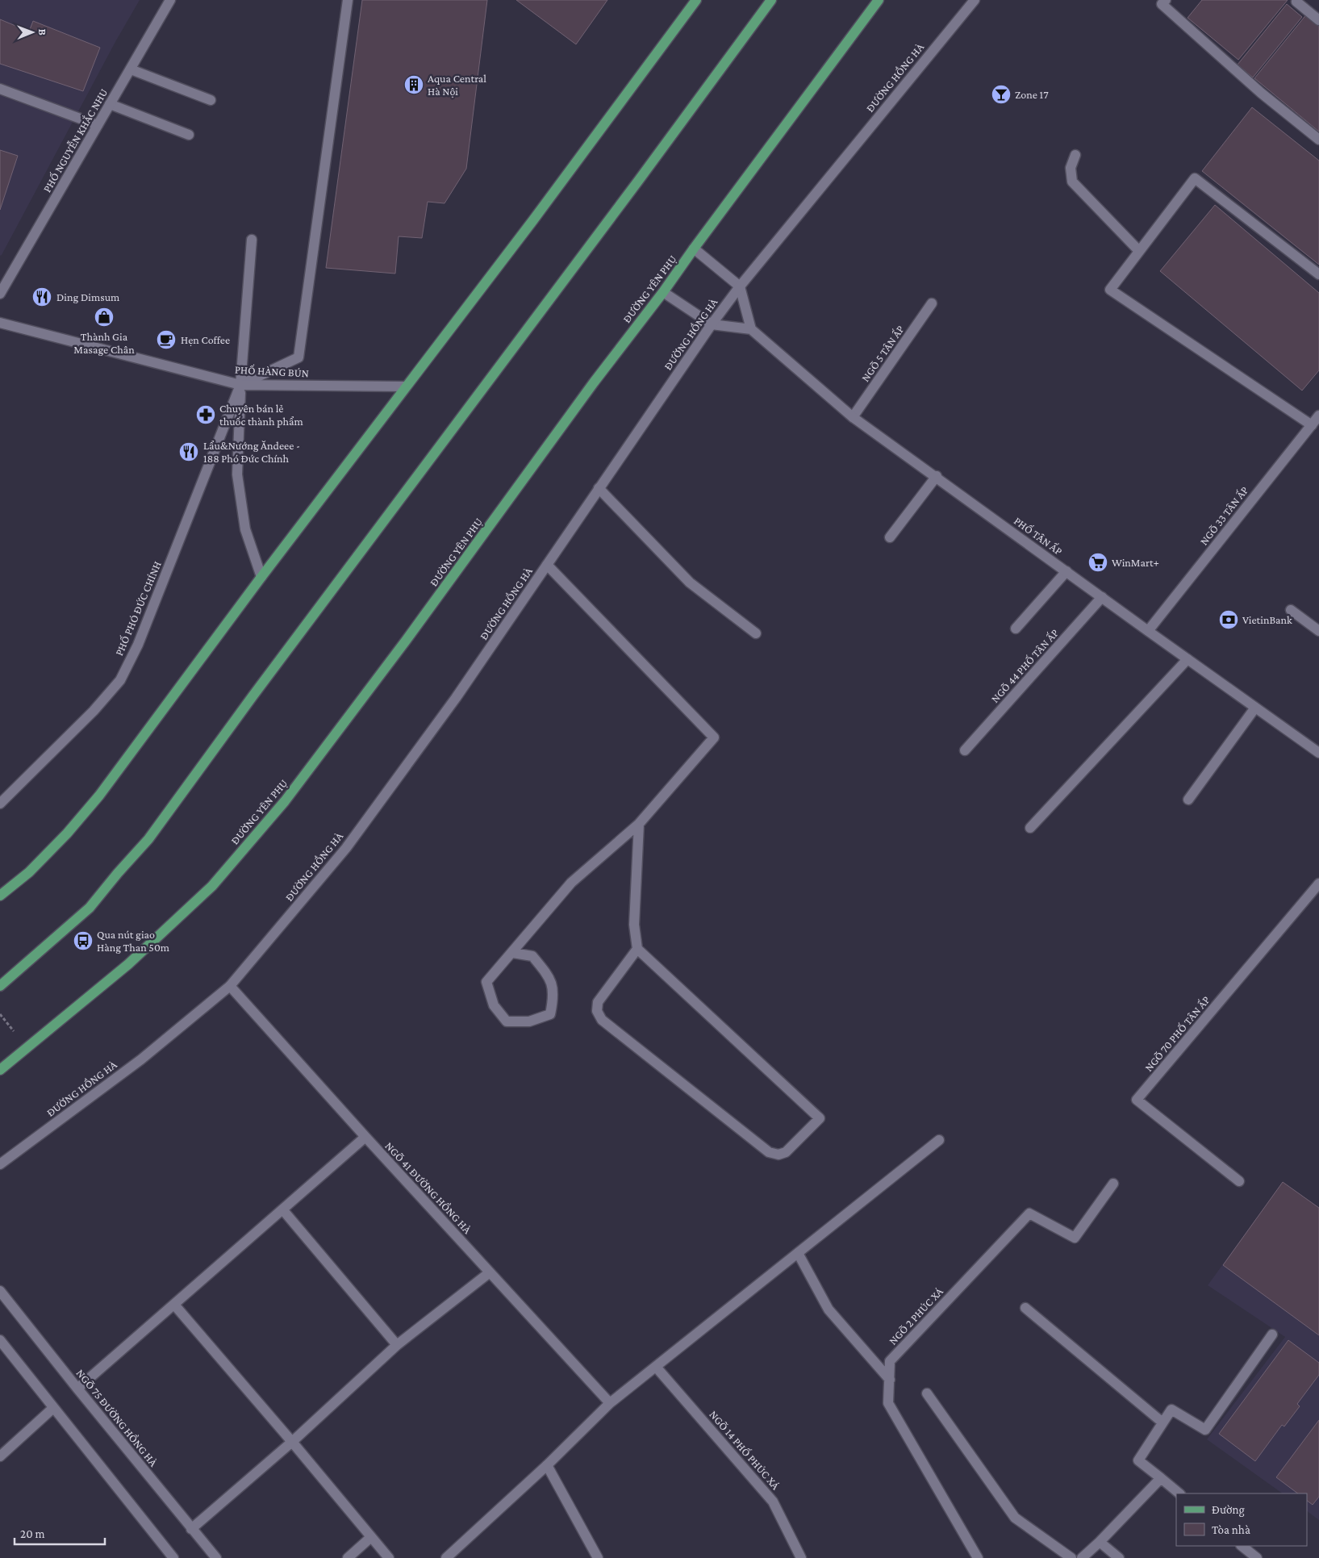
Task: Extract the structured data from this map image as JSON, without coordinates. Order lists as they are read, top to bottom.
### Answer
{
  "streets": {
    "main road": ["ĐƯỜNG YÊN PHỤ"],
    "street": [
      "ĐƯỜNG HỒNG HÀ",
      "PHỐ NGUYỄN KHẮC NHU",
      "NGÕ 5 TÂN ẤP",
      "PHỐ HÀNG BÚN",
      "NGÕ 33 TÂN ẤP",
      "PHỐ TÂN ẤP",
      "PHỐ PHÓ ĐỨC CHÍNH",
      "NGÕ 44 PHỐ TÂN ẤP",
      "NGÕ 70 PHỐ TÂN ẤP",
      "NGÕ 41 ĐƯỜNG HỒNG HÀ",
      "NGÕ 2 PHÚC XÁ",
      "NGÕ 75 ĐƯỜNG HỒNG HÀ",
      "NGÕ 14 PHỐ PHÚC XÁ"
    ]
  },
  "crossings": [
    ["ĐƯỜNG HỒNG HÀ", "NGÕ 41 ĐƯỜNG HỒNG HÀ"],
    ["NGÕ 5 TÂN ẤP", "PHỐ TÂN ẤP"],
    ["PHỐ HÀNG BÚN", "PHỐ PHÓ ĐỨC CHÍNH"],
    ["NGÕ 33 TÂN ẤP", "PHỐ TÂN ẤP"],
    ["PHỐ TÂN ẤP", "NGÕ 44 PHỐ TÂN ẤP"]
  ],
  "places": {
    "building": ["Aqua Central Hà Nội"],
    "bar": ["Zone 17"],
    "restaurant": ["Ding Dimsum", "Lẩu&Nướng Ăndeee - 188 Phó Đức Chính"],
    "shop": ["Thành Gia Masage Chân"],
    "cafe": ["Hẹn Coffee"],
    "pharmacy": ["Chuyên bán lẻ thuốc thành phẩm"],
    "supermarket": ["WinMart+"],
    "bank": ["VietinBank"],
    "bus stop": ["Qua nút giao Hàng Than 50m"]
  },
  "legend": ["Đường", "Tòa nhà"],
  "scale_bar": "20 m",
  "north": "right"
}
